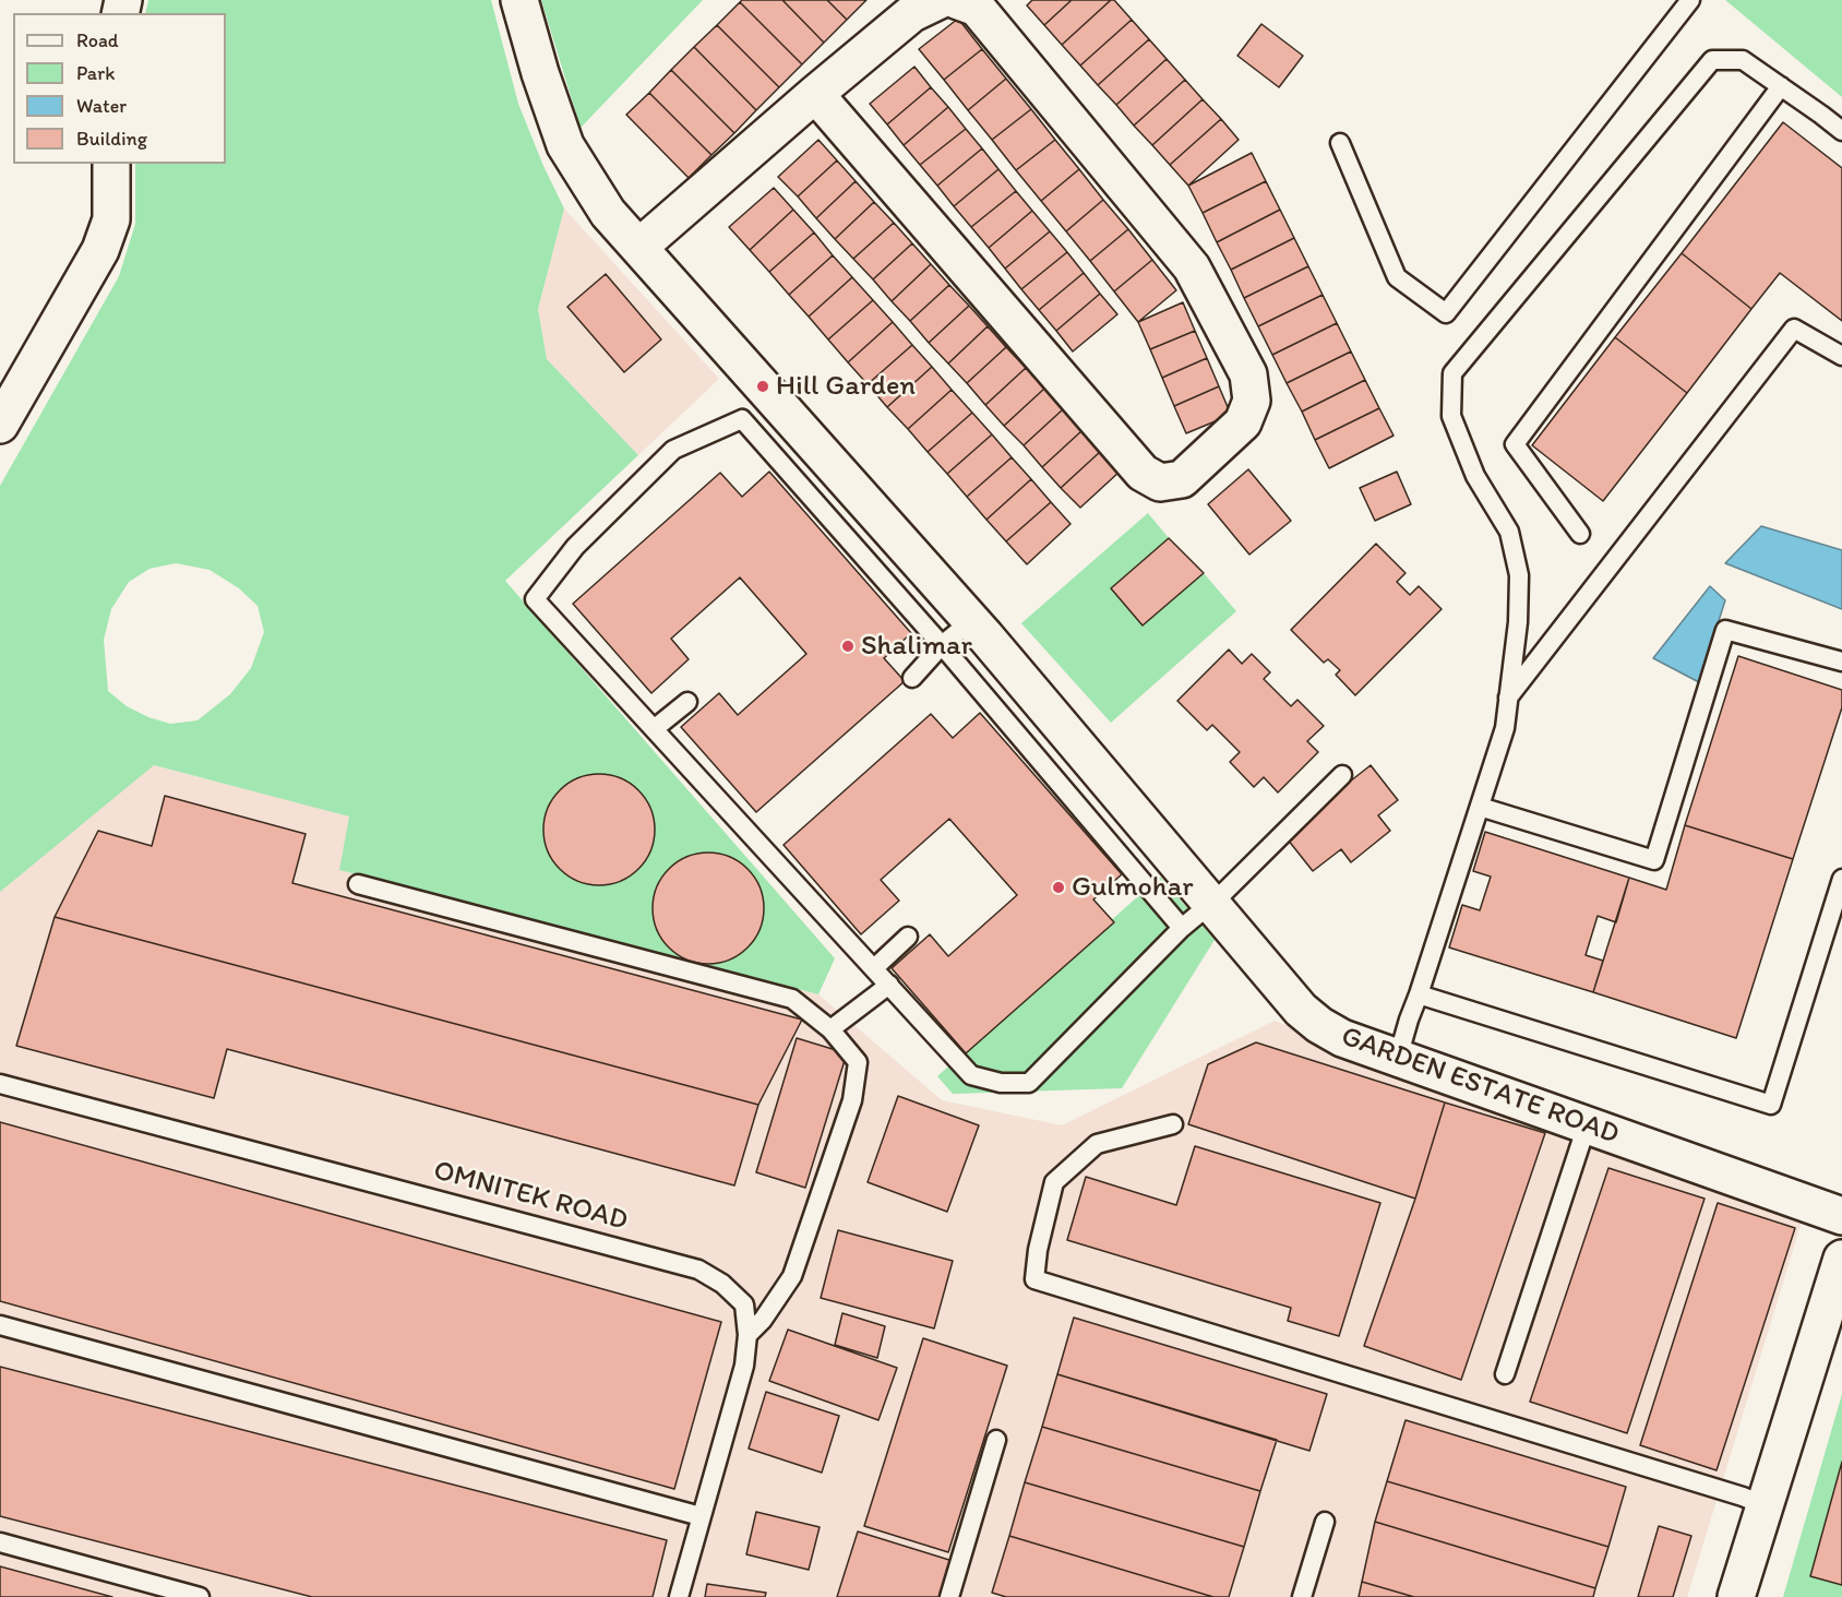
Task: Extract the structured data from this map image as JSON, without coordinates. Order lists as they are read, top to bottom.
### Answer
{
  "streets": {
    "street": ["GARDEN ESTATE ROAD"],
    "lane": ["OMNITEK ROAD"]
  },
  "places": ["Hill Garden", "Shalimar", "Gulmohar"],
  "legend": [
    "Road",
    "Park",
    "Water",
    "Building"
  ]
}
